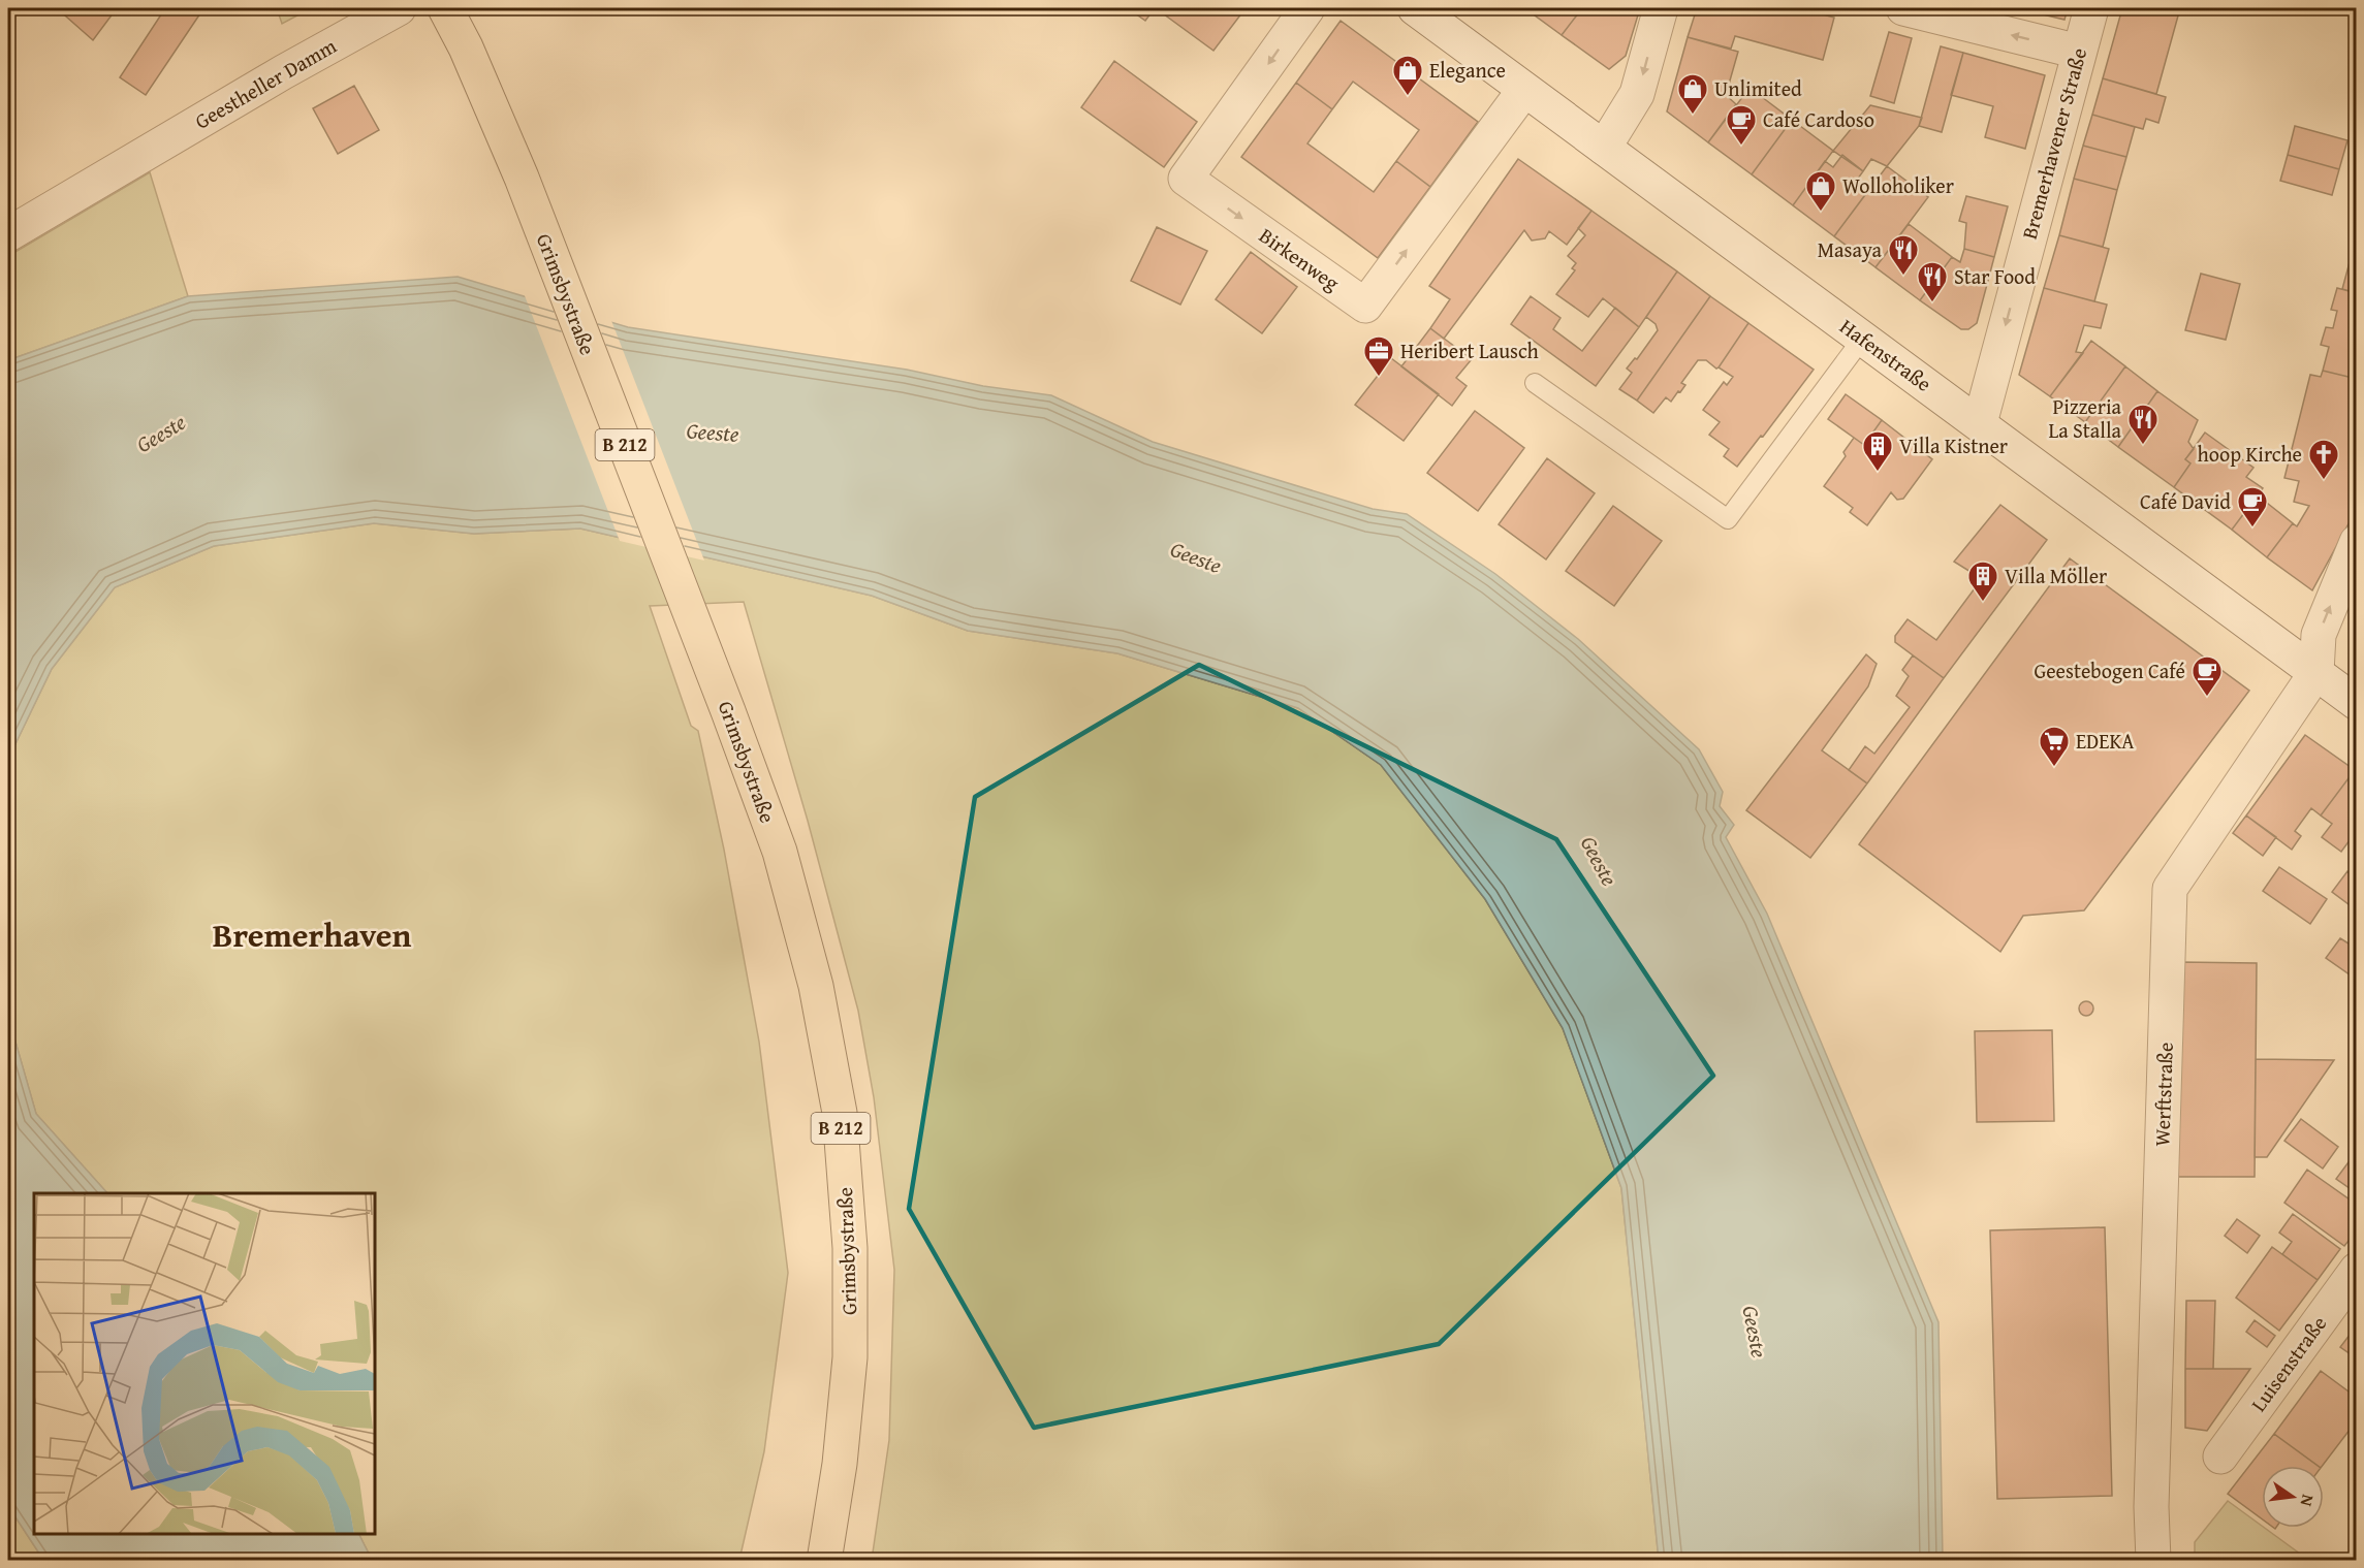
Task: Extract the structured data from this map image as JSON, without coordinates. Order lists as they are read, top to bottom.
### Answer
{
  "streets": {
    "highway": ["Grimsbystraße", "B 212"],
    "street": [
      "Geestheller Damm",
      "Bremerhavener Straße",
      "Birkenweg",
      "Hafenstraße",
      "Werftstraße",
      "Luisenstraße"
    ]
  },
  "crossings": [
    ["Bremerhavener Straße", "Hafenstraße"],
    ["Birkenweg", "Hafenstraße"],
    ["Hafenstraße", "Werftstraße"]
  ],
  "one_way": ["Bremerhavener Straße"],
  "districts": ["Bremerhaven"],
  "water": ["Geeste"],
  "places": {
    "shop": ["Elegance", "Unlimited", "Wolloholiker"],
    "cafe": ["Café Cardoso", "Café David", "Geestebogen Café"],
    "restaurant": ["Masaya", "Star Food", "Pizzeria La Stalla"],
    "office": ["Heribert Lausch"],
    "building": ["Villa Kistner", "Villa Möller"],
    "church": ["hoop Kirche"],
    "supermarket": ["EDEKA"]
  },
  "north": "right"
}
